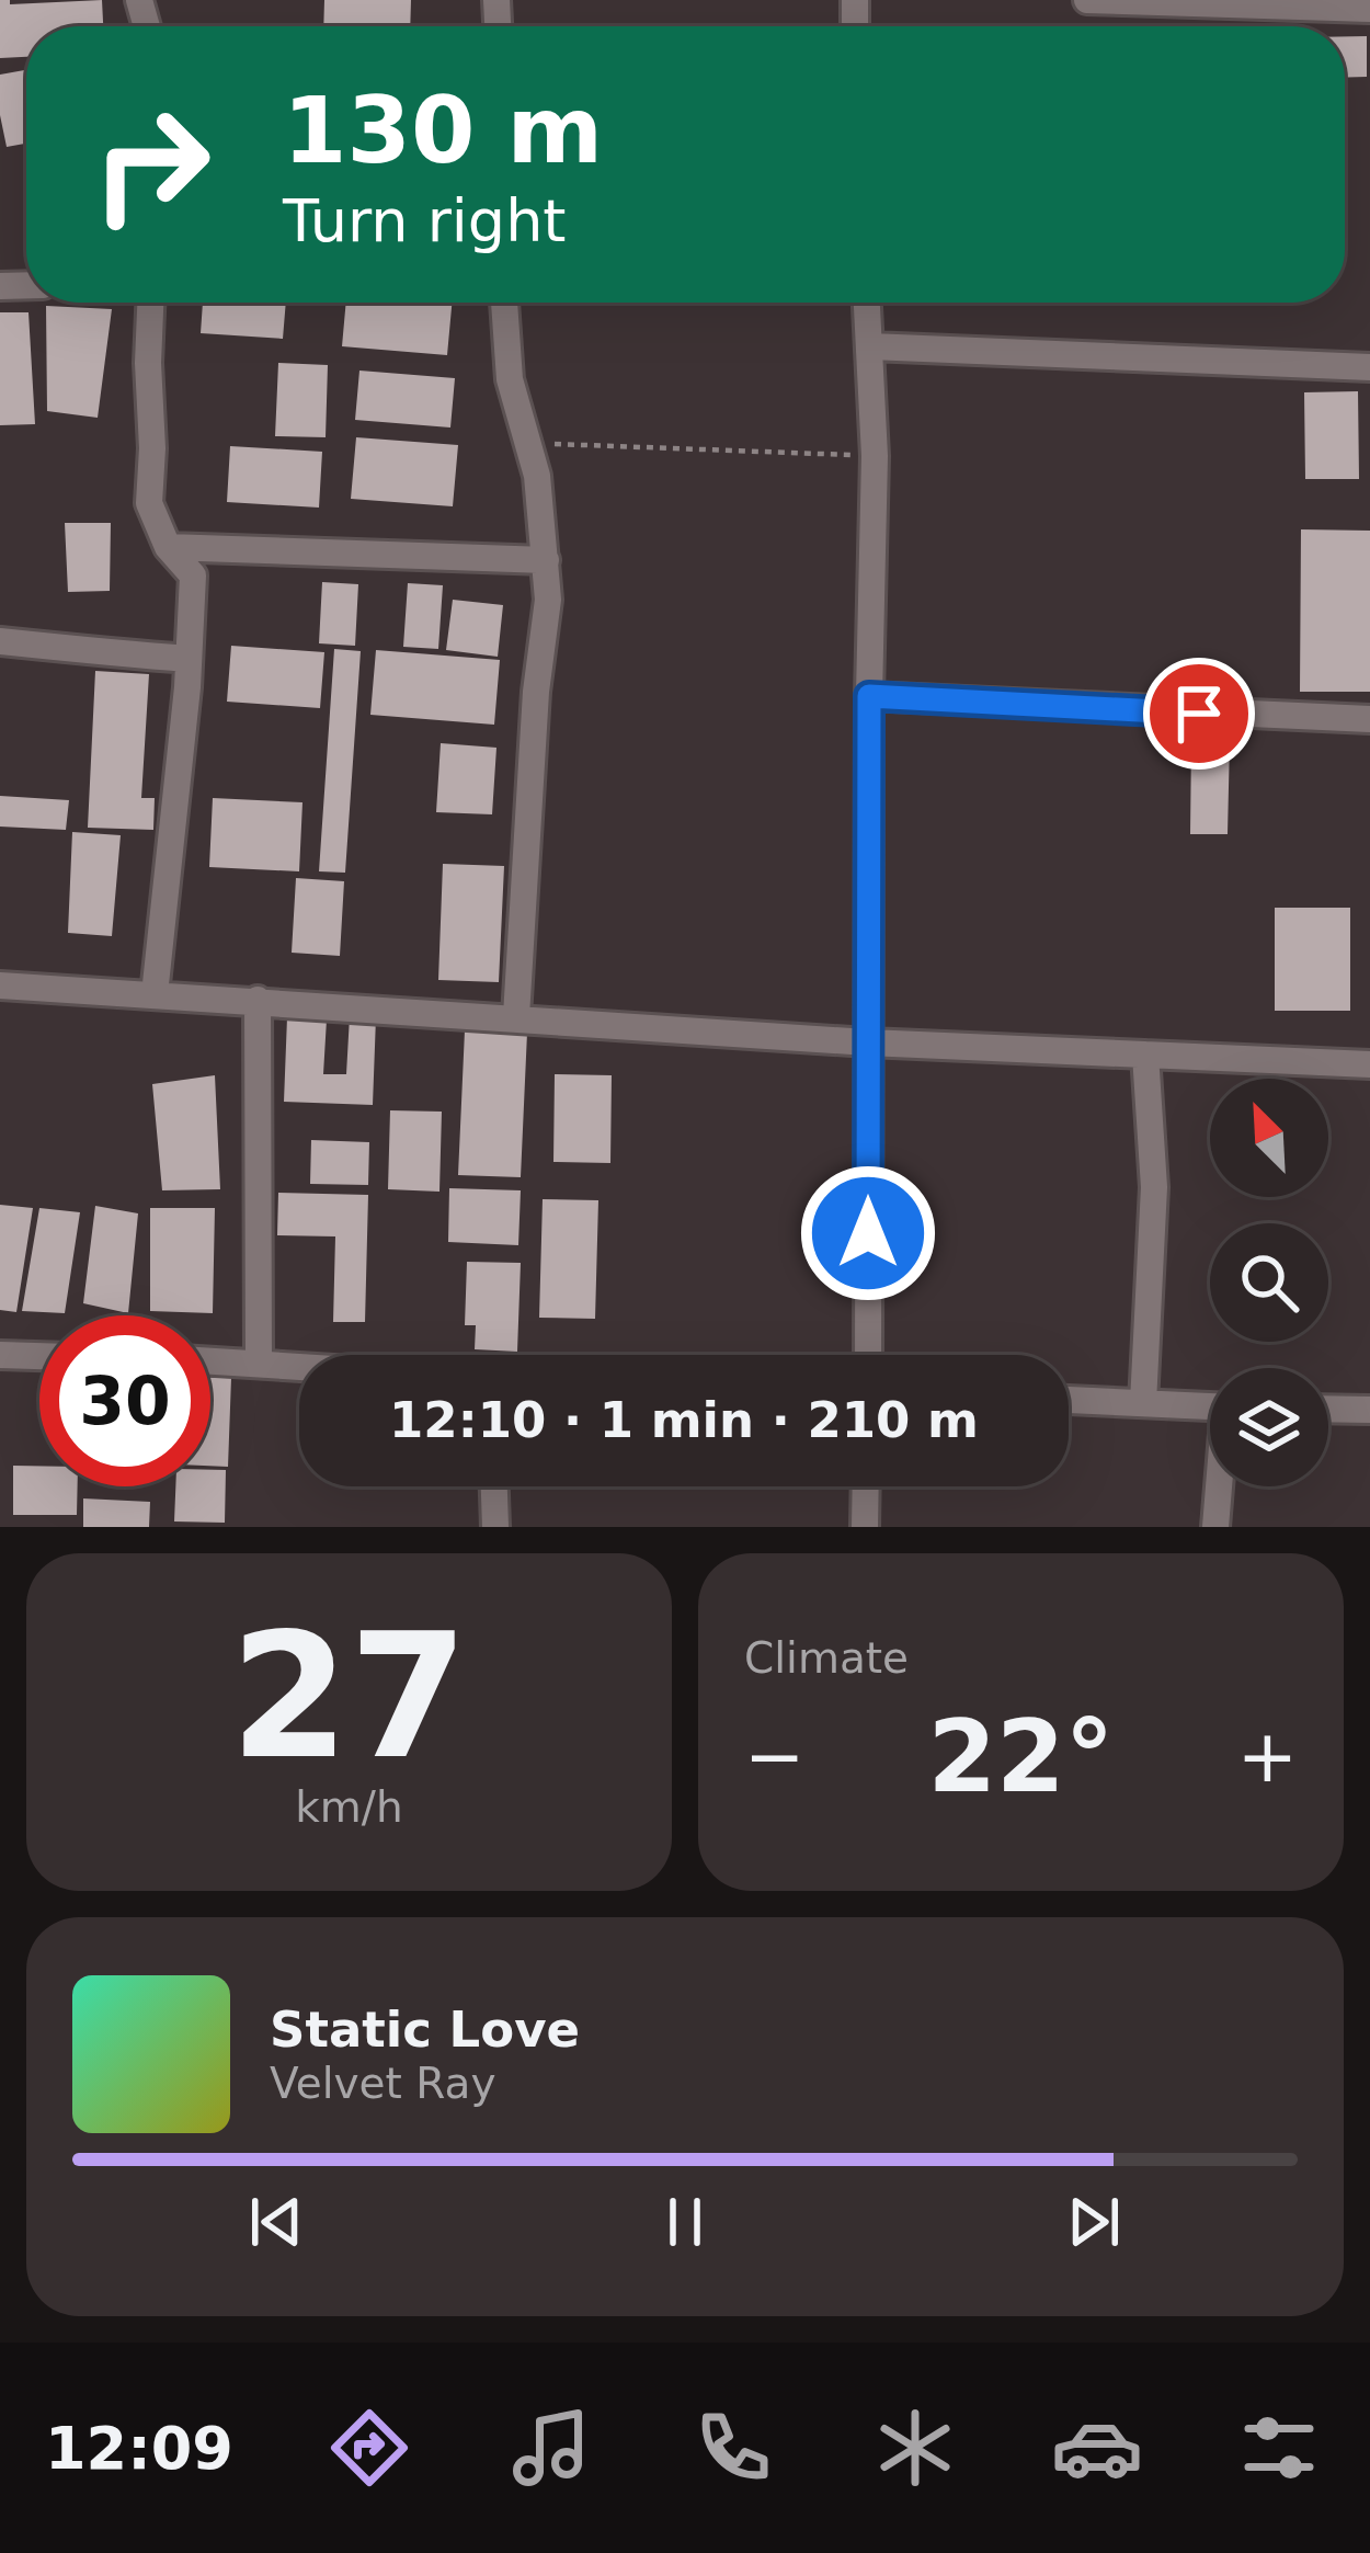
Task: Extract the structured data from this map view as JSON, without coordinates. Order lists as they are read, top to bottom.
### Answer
{
  "north": "top left",
  "page": {
    "turn": ["130 m", "Turn right"],
    "limit": "30",
    "trip": "12:10 · 1 min · 210 m",
    "tile": [
      ["27", "km/h"],
      "Climate"
    ],
    "heat": ["−", "22°", "+"],
    "song": ["Static Love", "Velvet Ray"],
    "tabs": "12:09"
  }
}
